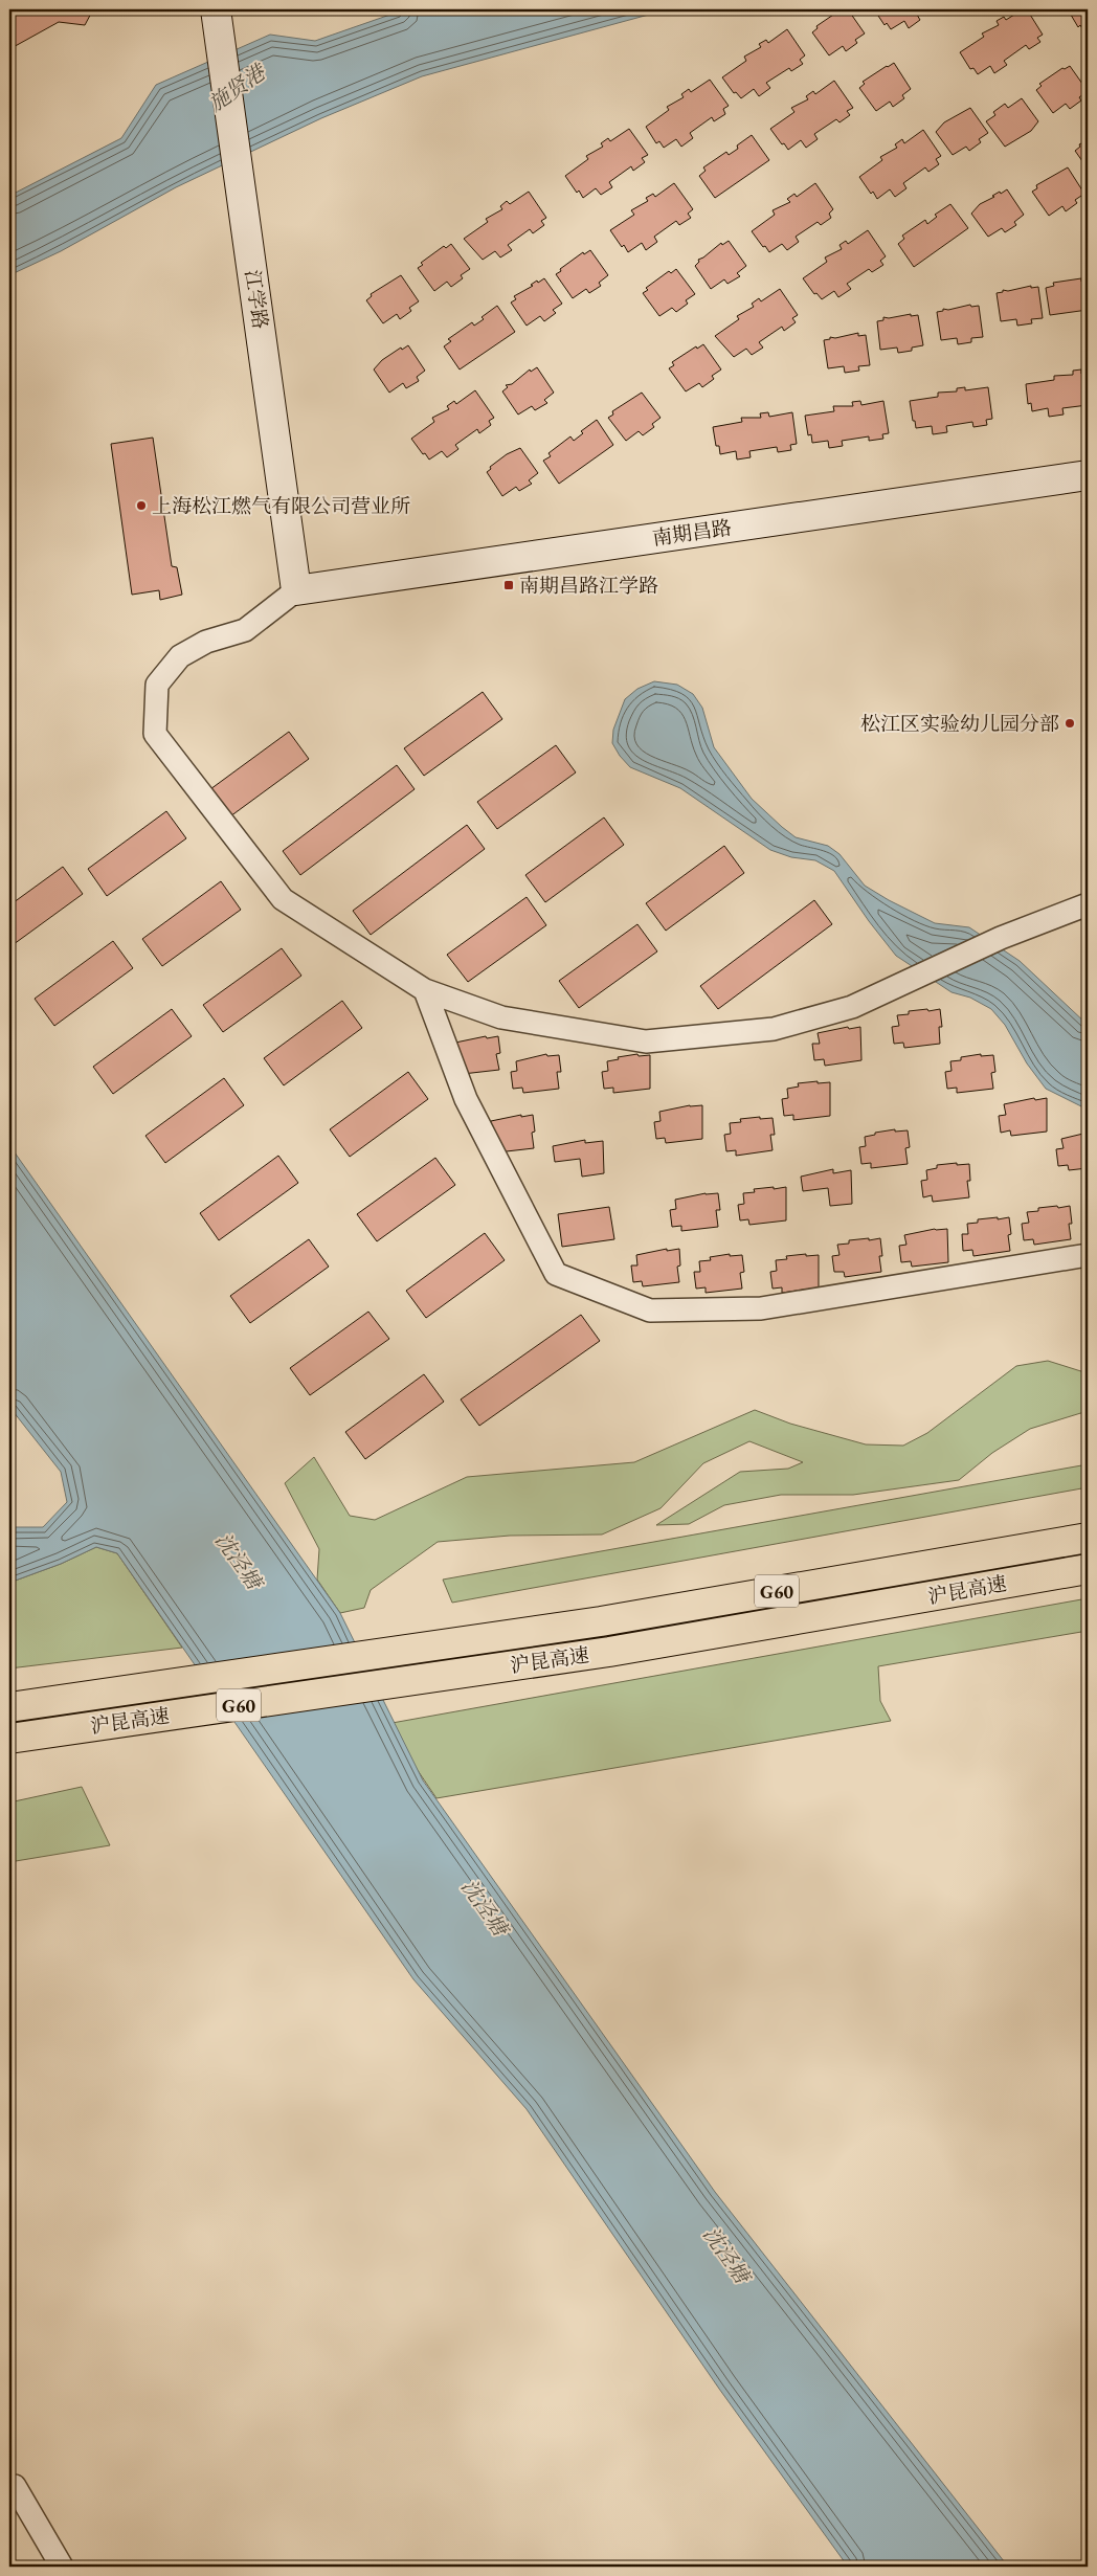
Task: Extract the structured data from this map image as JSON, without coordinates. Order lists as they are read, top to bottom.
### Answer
{
  "streets": {
    "highway": ["沪昆高速", "G60"],
    "main road": ["江学路", "南期昌路"]
  },
  "crossings": [
    ["江学路", "南期昌路"]
  ],
  "water": ["施贤港", "沈泾塘"],
  "places": {
    "other": ["上海松江燃气有限公司营业所", "松江区实验幼儿园分部"],
    "transit": ["南期昌路江学路"]
  }
}
